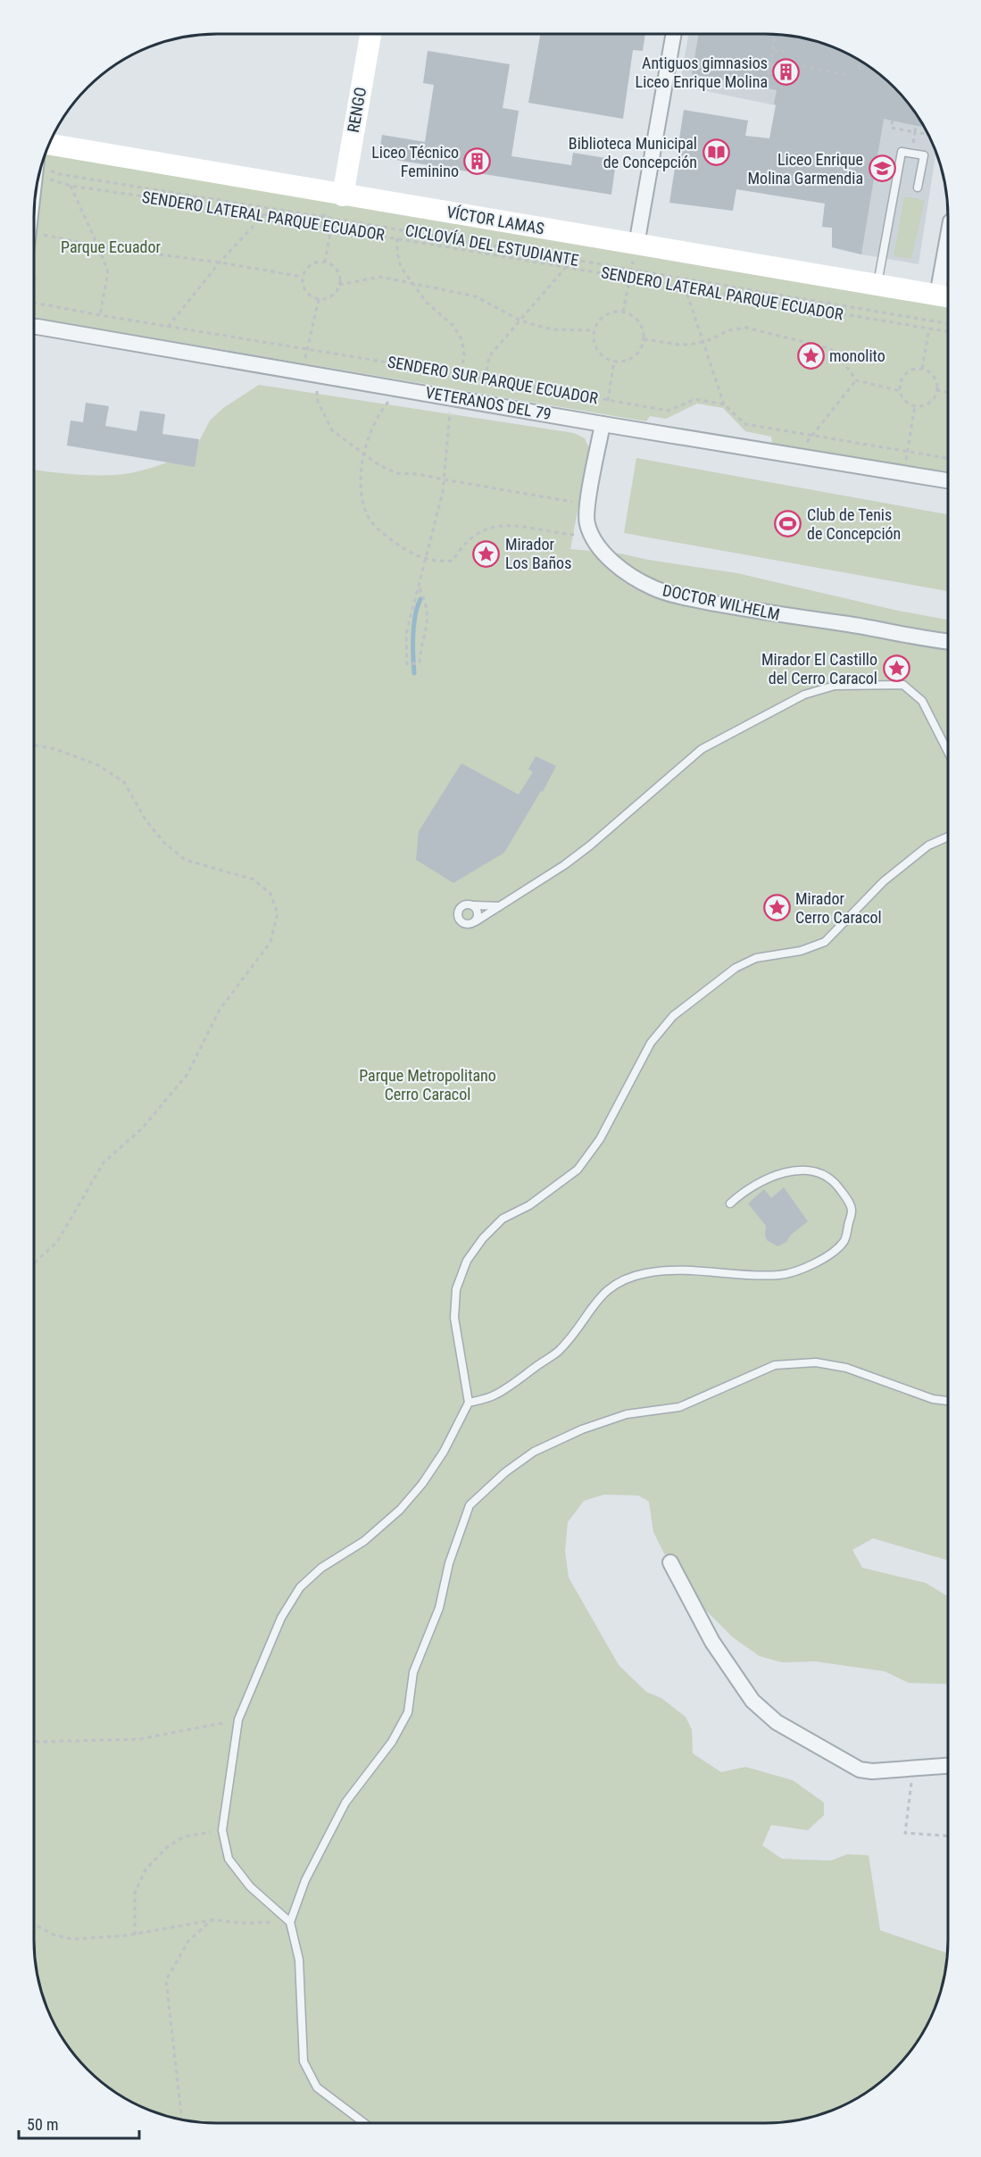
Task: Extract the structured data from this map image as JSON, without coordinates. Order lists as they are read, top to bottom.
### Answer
{
  "streets": {
    "main road": ["RENGO", "VÍCTOR LAMAS"],
    "street": ["VETERANOS DEL 79", "DOCTOR WILHELM"],
    "path": ["SENDERO LATERAL PARQUE ECUADOR", "CICLOVÍA DEL ESTUDIANTE", "SENDERO SUR PARQUE ECUADOR"]
  },
  "crossings": [
    ["RENGO", "VÍCTOR LAMAS"],
    ["VETERANOS DEL 79", "DOCTOR WILHELM"]
  ],
  "parks": ["Parque Ecuador", "Parque Metropolitano Cerro Caracol"],
  "places": {
    "building": ["Antiguos gimnasios Liceo Enrique Molina", "Liceo Técnico Feminino"],
    "library": ["Biblioteca Municipal de Concepción"],
    "school or university": ["Liceo Enrique Molina Garmendia"],
    "place": [
      "monolito",
      "Mirador Los Baños",
      "Mirador El Castillo del Cerro Caracol",
      "Mirador Cerro Caracol"
    ],
    "sports": ["Club de Tenis de Concepción"]
  },
  "scale_bar": "50 m"
}
